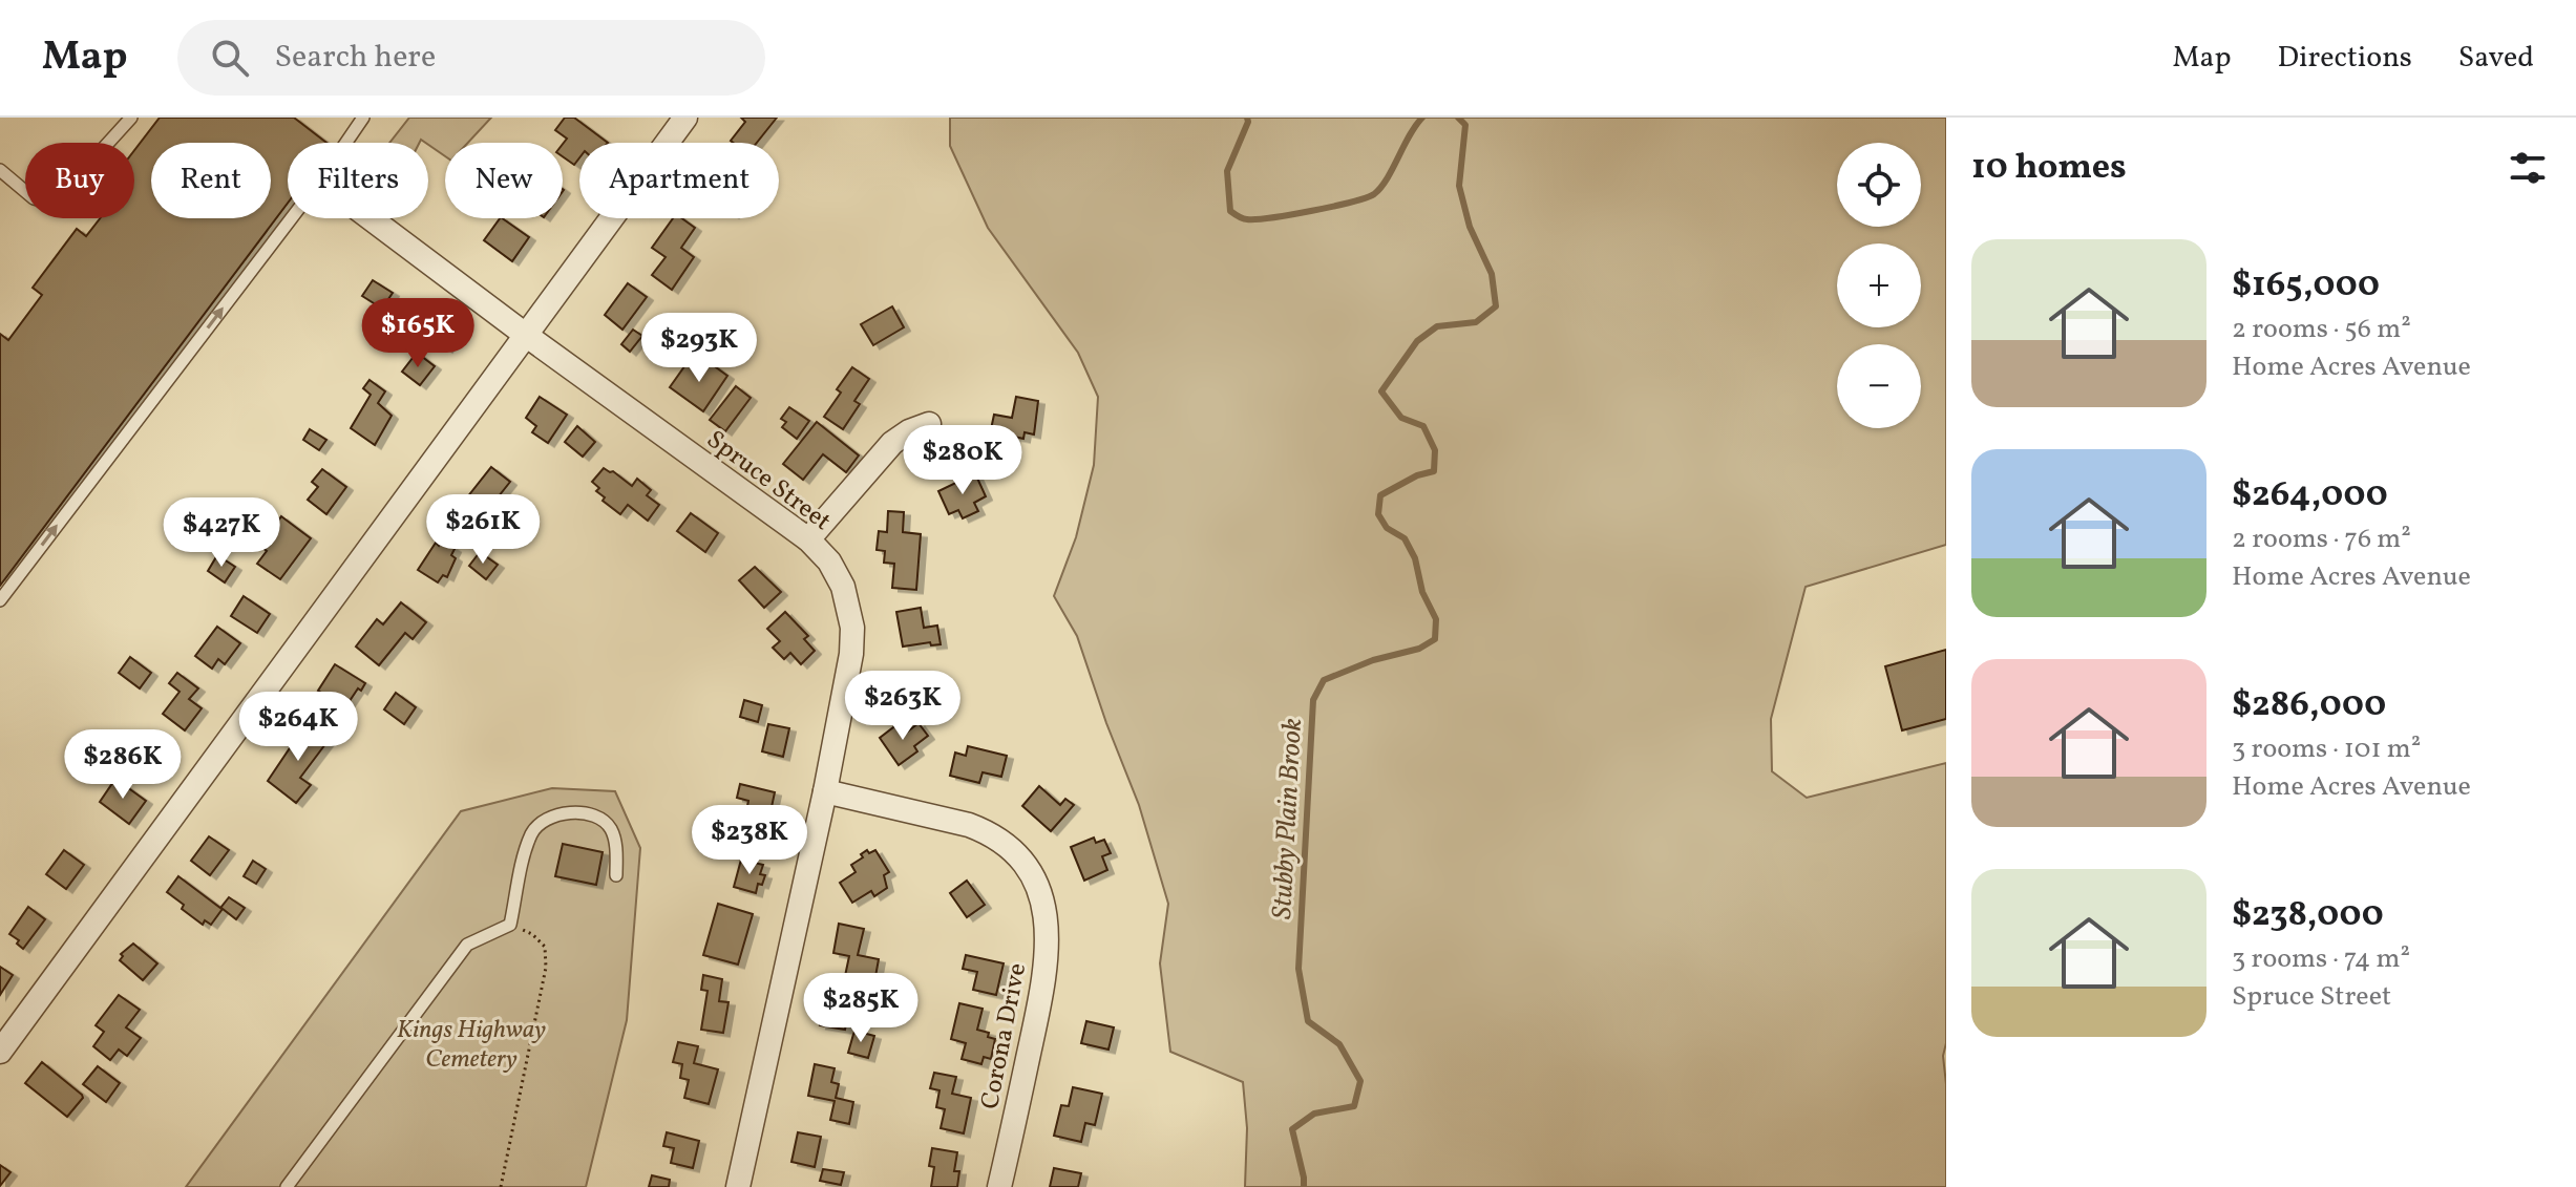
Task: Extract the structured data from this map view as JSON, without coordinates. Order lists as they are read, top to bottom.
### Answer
{
  "streets": {
    "street": ["Spruce Street", "Corona Drive"]
  },
  "crossings": [
    ["Spruce Street", "Corona Drive"]
  ],
  "water": ["Stubby Plain Brook"],
  "parks": ["Kings Highway Cemetery"],
  "page": {
    "header": "Map",
    "search": "Search here",
    "nav": ["Map", "Directions", "Saved"],
    "heading": "10 homes",
    "map_buttons": ["+", "−"],
    "chip": [
      "Buy",
      "Rent",
      "Filters",
      "New",
      "Apartment"
    ],
    "list": [
      {
        "name": "$165,000",
        "note": "2 rooms · 56 m² · Home Acres Avenue"
      },
      {
        "name": "$264,000",
        "note": "2 rooms · 76 m² · Home Acres Avenue"
      },
      {
        "name": "$286,000",
        "note": "3 rooms · 101 m² · Home Acres Avenue"
      },
      {
        "name": "$238,000",
        "note": "3 rooms · 74 m² · Spruce Street"
      }
    ],
    "price": [
      "$165K",
      "$293K",
      "$280K",
      "$261K",
      "$427K",
      "$263K",
      "$264K",
      "$286K",
      "$238K",
      "$285K"
    ]
  }
}
